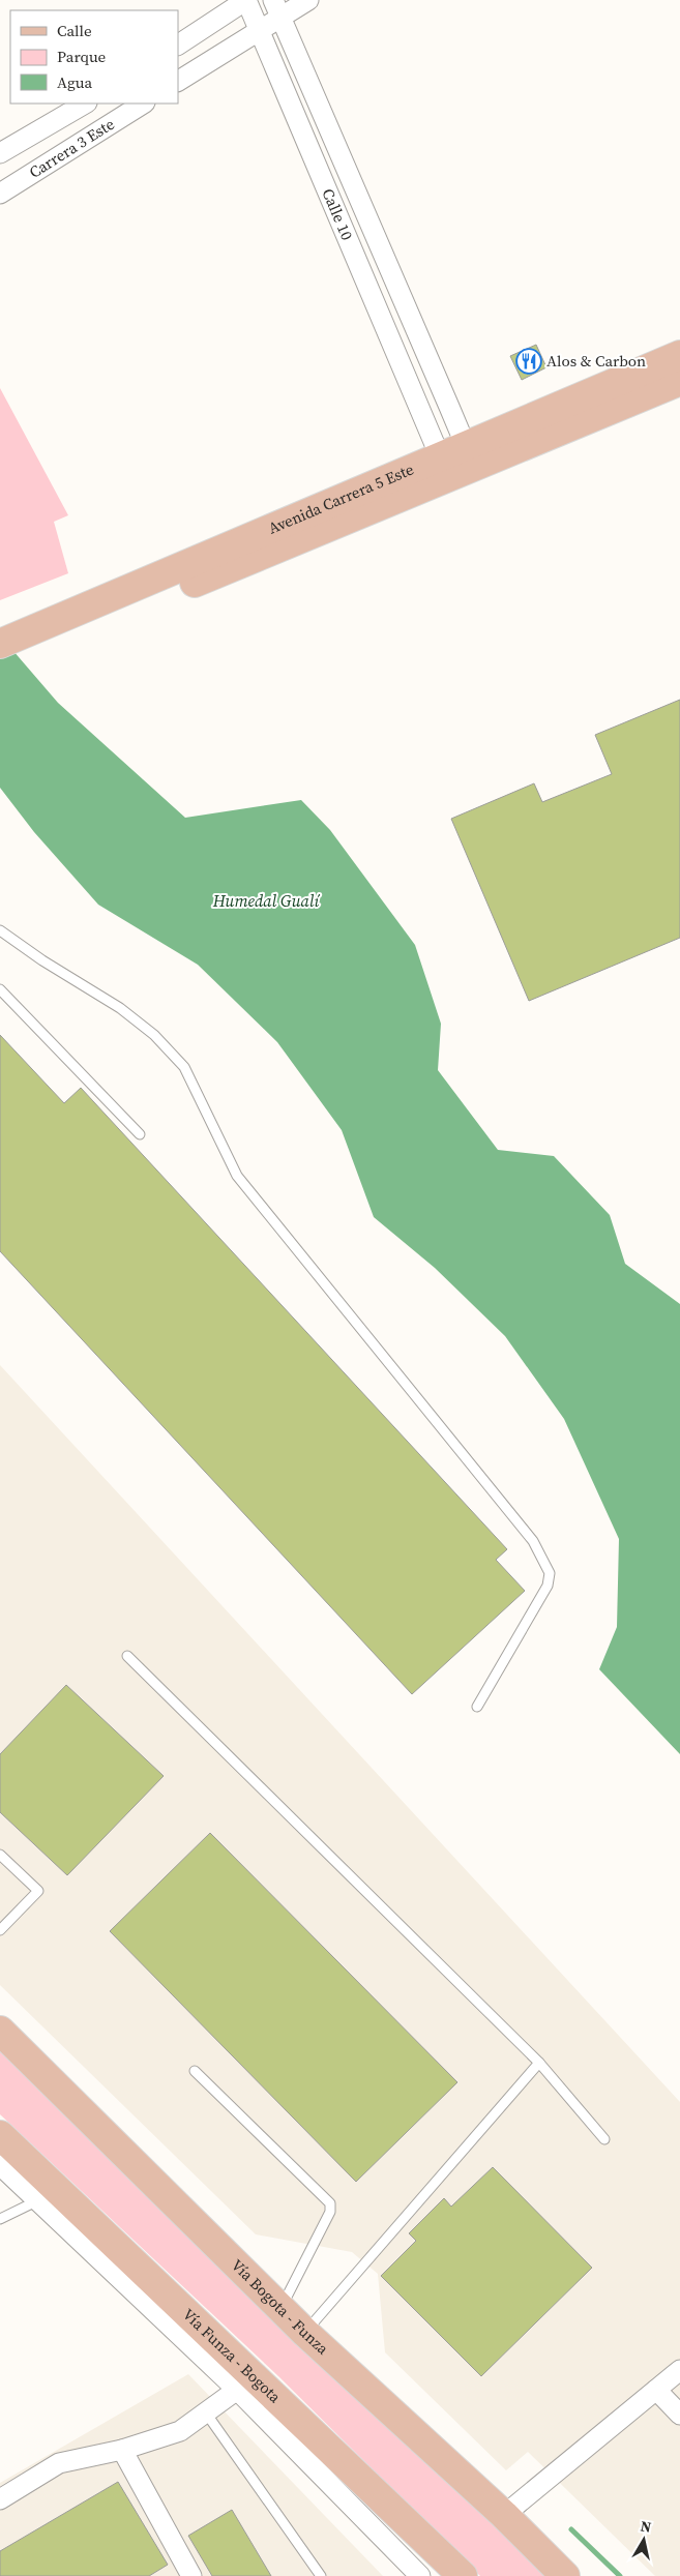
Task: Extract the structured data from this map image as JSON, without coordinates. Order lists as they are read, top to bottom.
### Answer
{
  "streets": {
    "main road": ["Avenida Carrera 5 Este", "Vía Bogota - Funza", "Vía Funza - Bogota"],
    "street": ["Carrera 3 Este", "Calle 10"]
  },
  "crossings": [
    ["Calle 10", "Avenida Carrera 5 Este"]
  ],
  "water": ["Humedal Gualí"],
  "places": {
    "restaurant": ["Alos & Carbon"]
  },
  "legend": ["Calle", "Parque", "Agua"],
  "north": "top"
}
